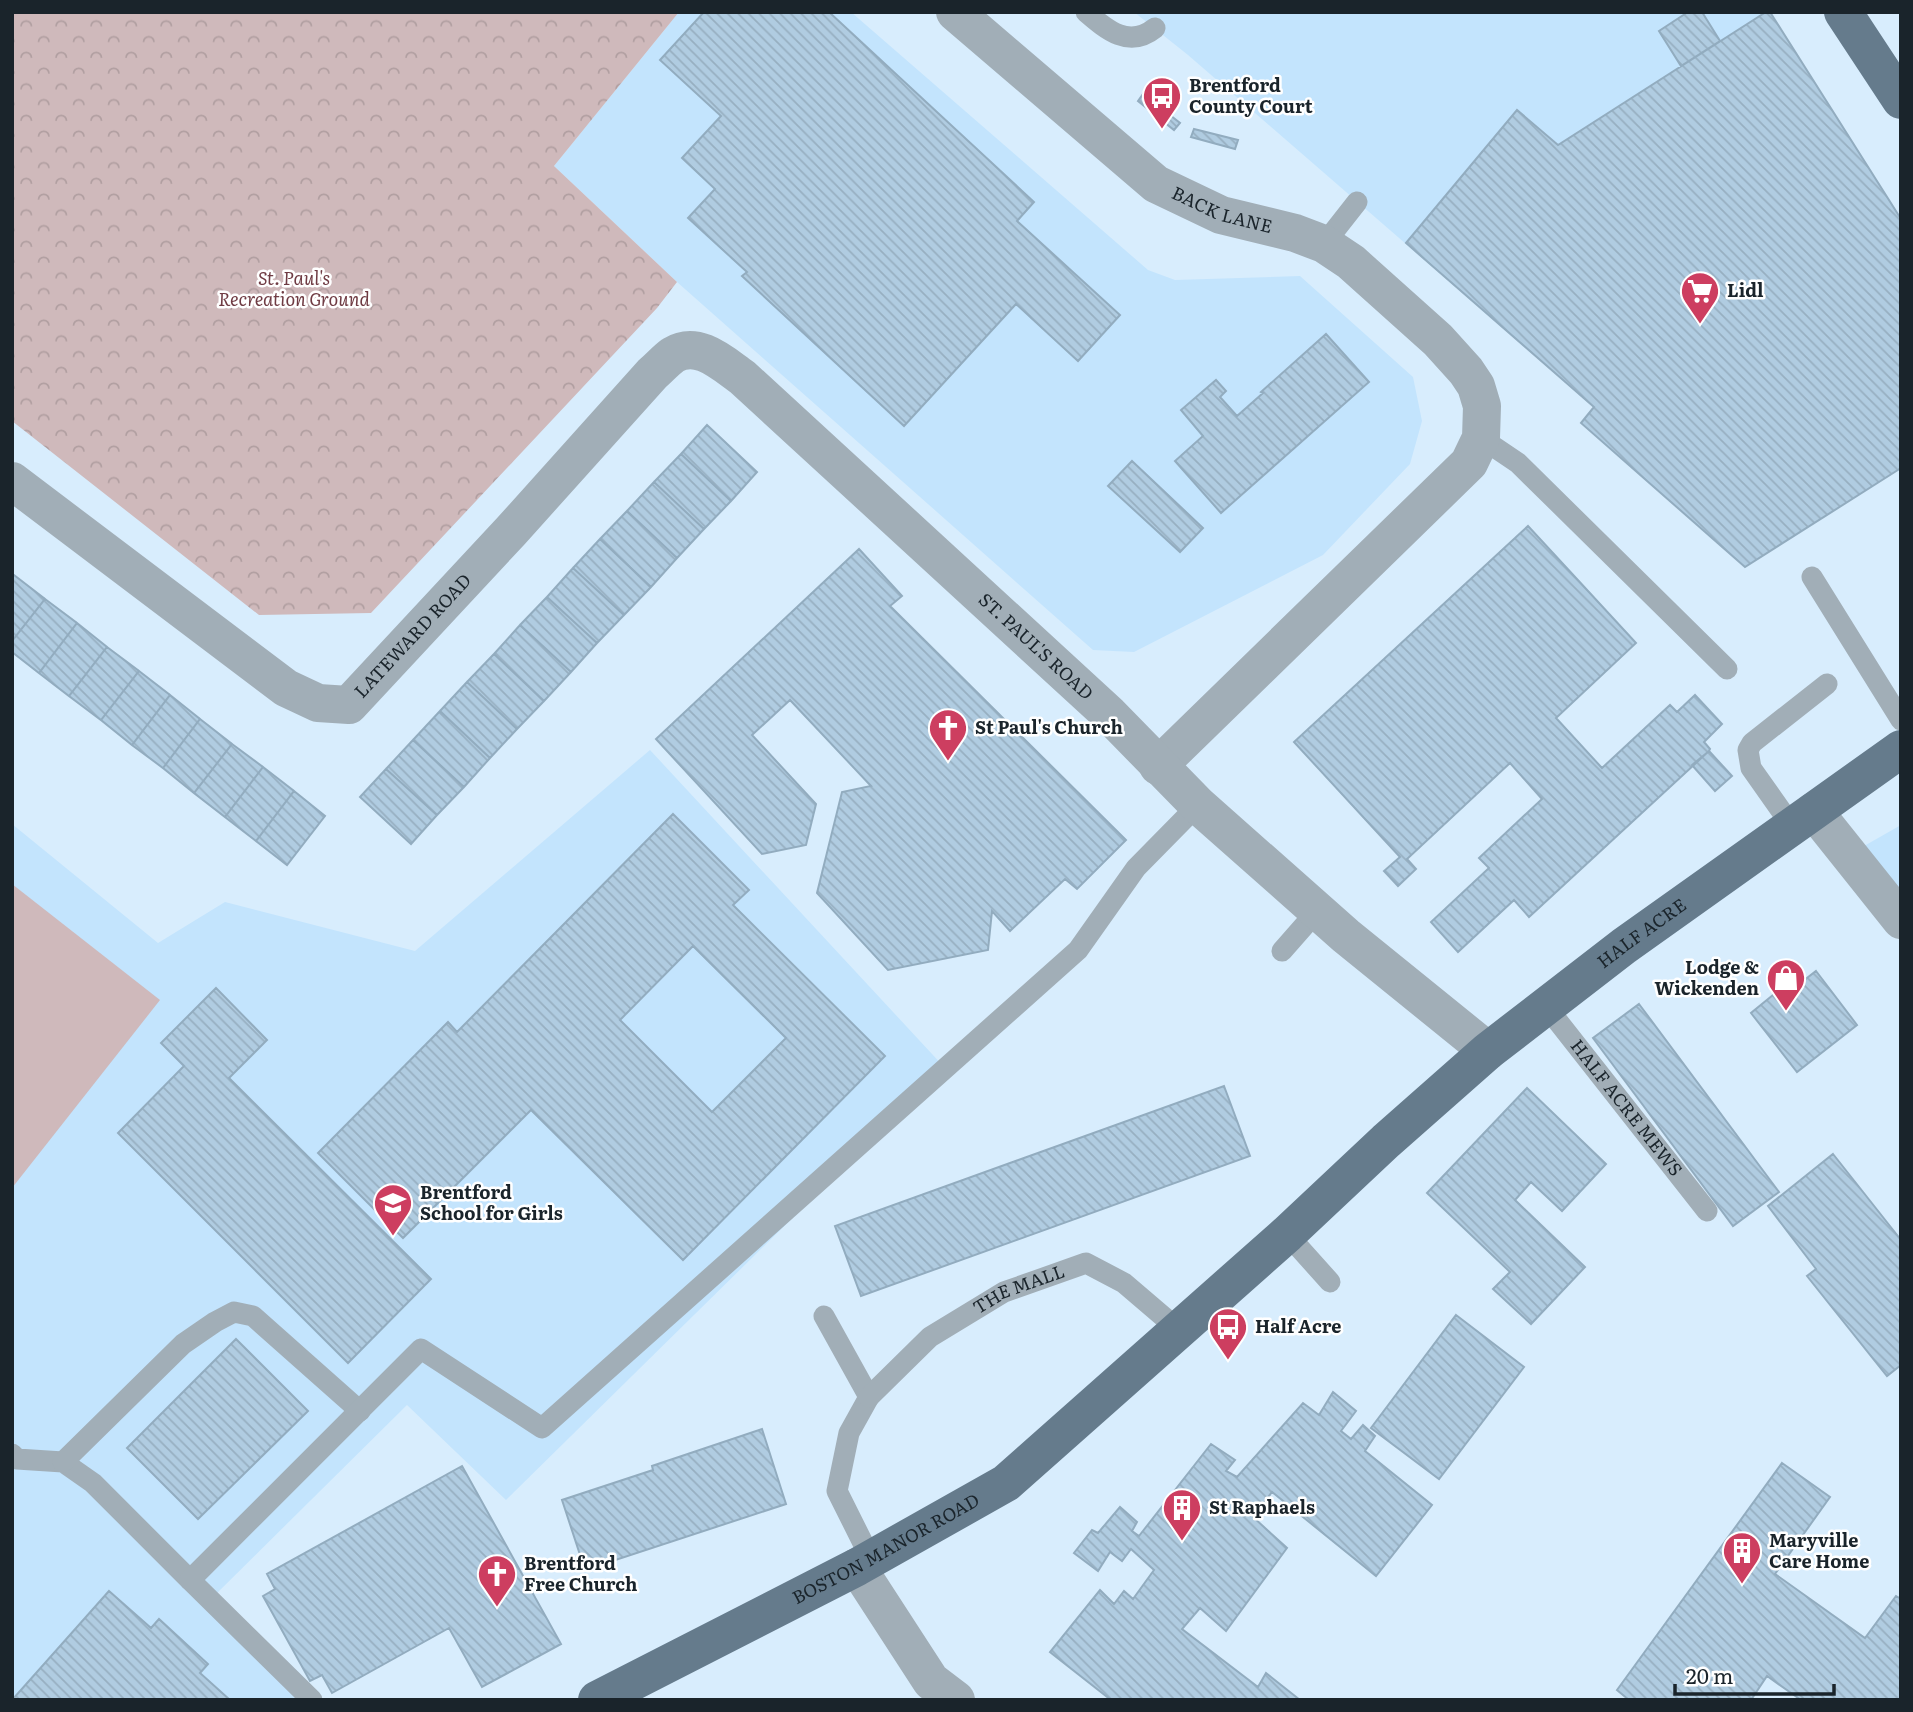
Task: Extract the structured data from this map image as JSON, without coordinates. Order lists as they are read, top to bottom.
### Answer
{
  "streets": {
    "main road": ["HALF ACRE", "BOSTON MANOR ROAD"],
    "street": ["BACK LANE", "LATEWARD ROAD", "ST. PAUL'S ROAD"],
    "lane": ["HALF ACRE MEWS", "THE MALL"]
  },
  "crossings": [
    ["LATEWARD ROAD", "ST. PAUL'S ROAD"],
    ["ST. PAUL'S ROAD", "HALF ACRE"],
    ["HALF ACRE", "HALF ACRE MEWS"],
    ["HALF ACRE", "THE MALL"],
    ["HALF ACRE", "BOSTON MANOR ROAD"],
    ["THE MALL", "BOSTON MANOR ROAD"]
  ],
  "parks": ["St. Paul's Recreation Ground"],
  "places": {
    "bus stop": ["Brentford County Court", "Half Acre"],
    "supermarket": ["Lidl"],
    "church": ["St Paul's Church", "Brentford Free Church"],
    "shop": ["Lodge & Wickenden"],
    "school or university": ["Brentford School for Girls"],
    "building": ["St Raphaels", "Maryville Care Home"]
  },
  "scale_bar": "20 m"
}
